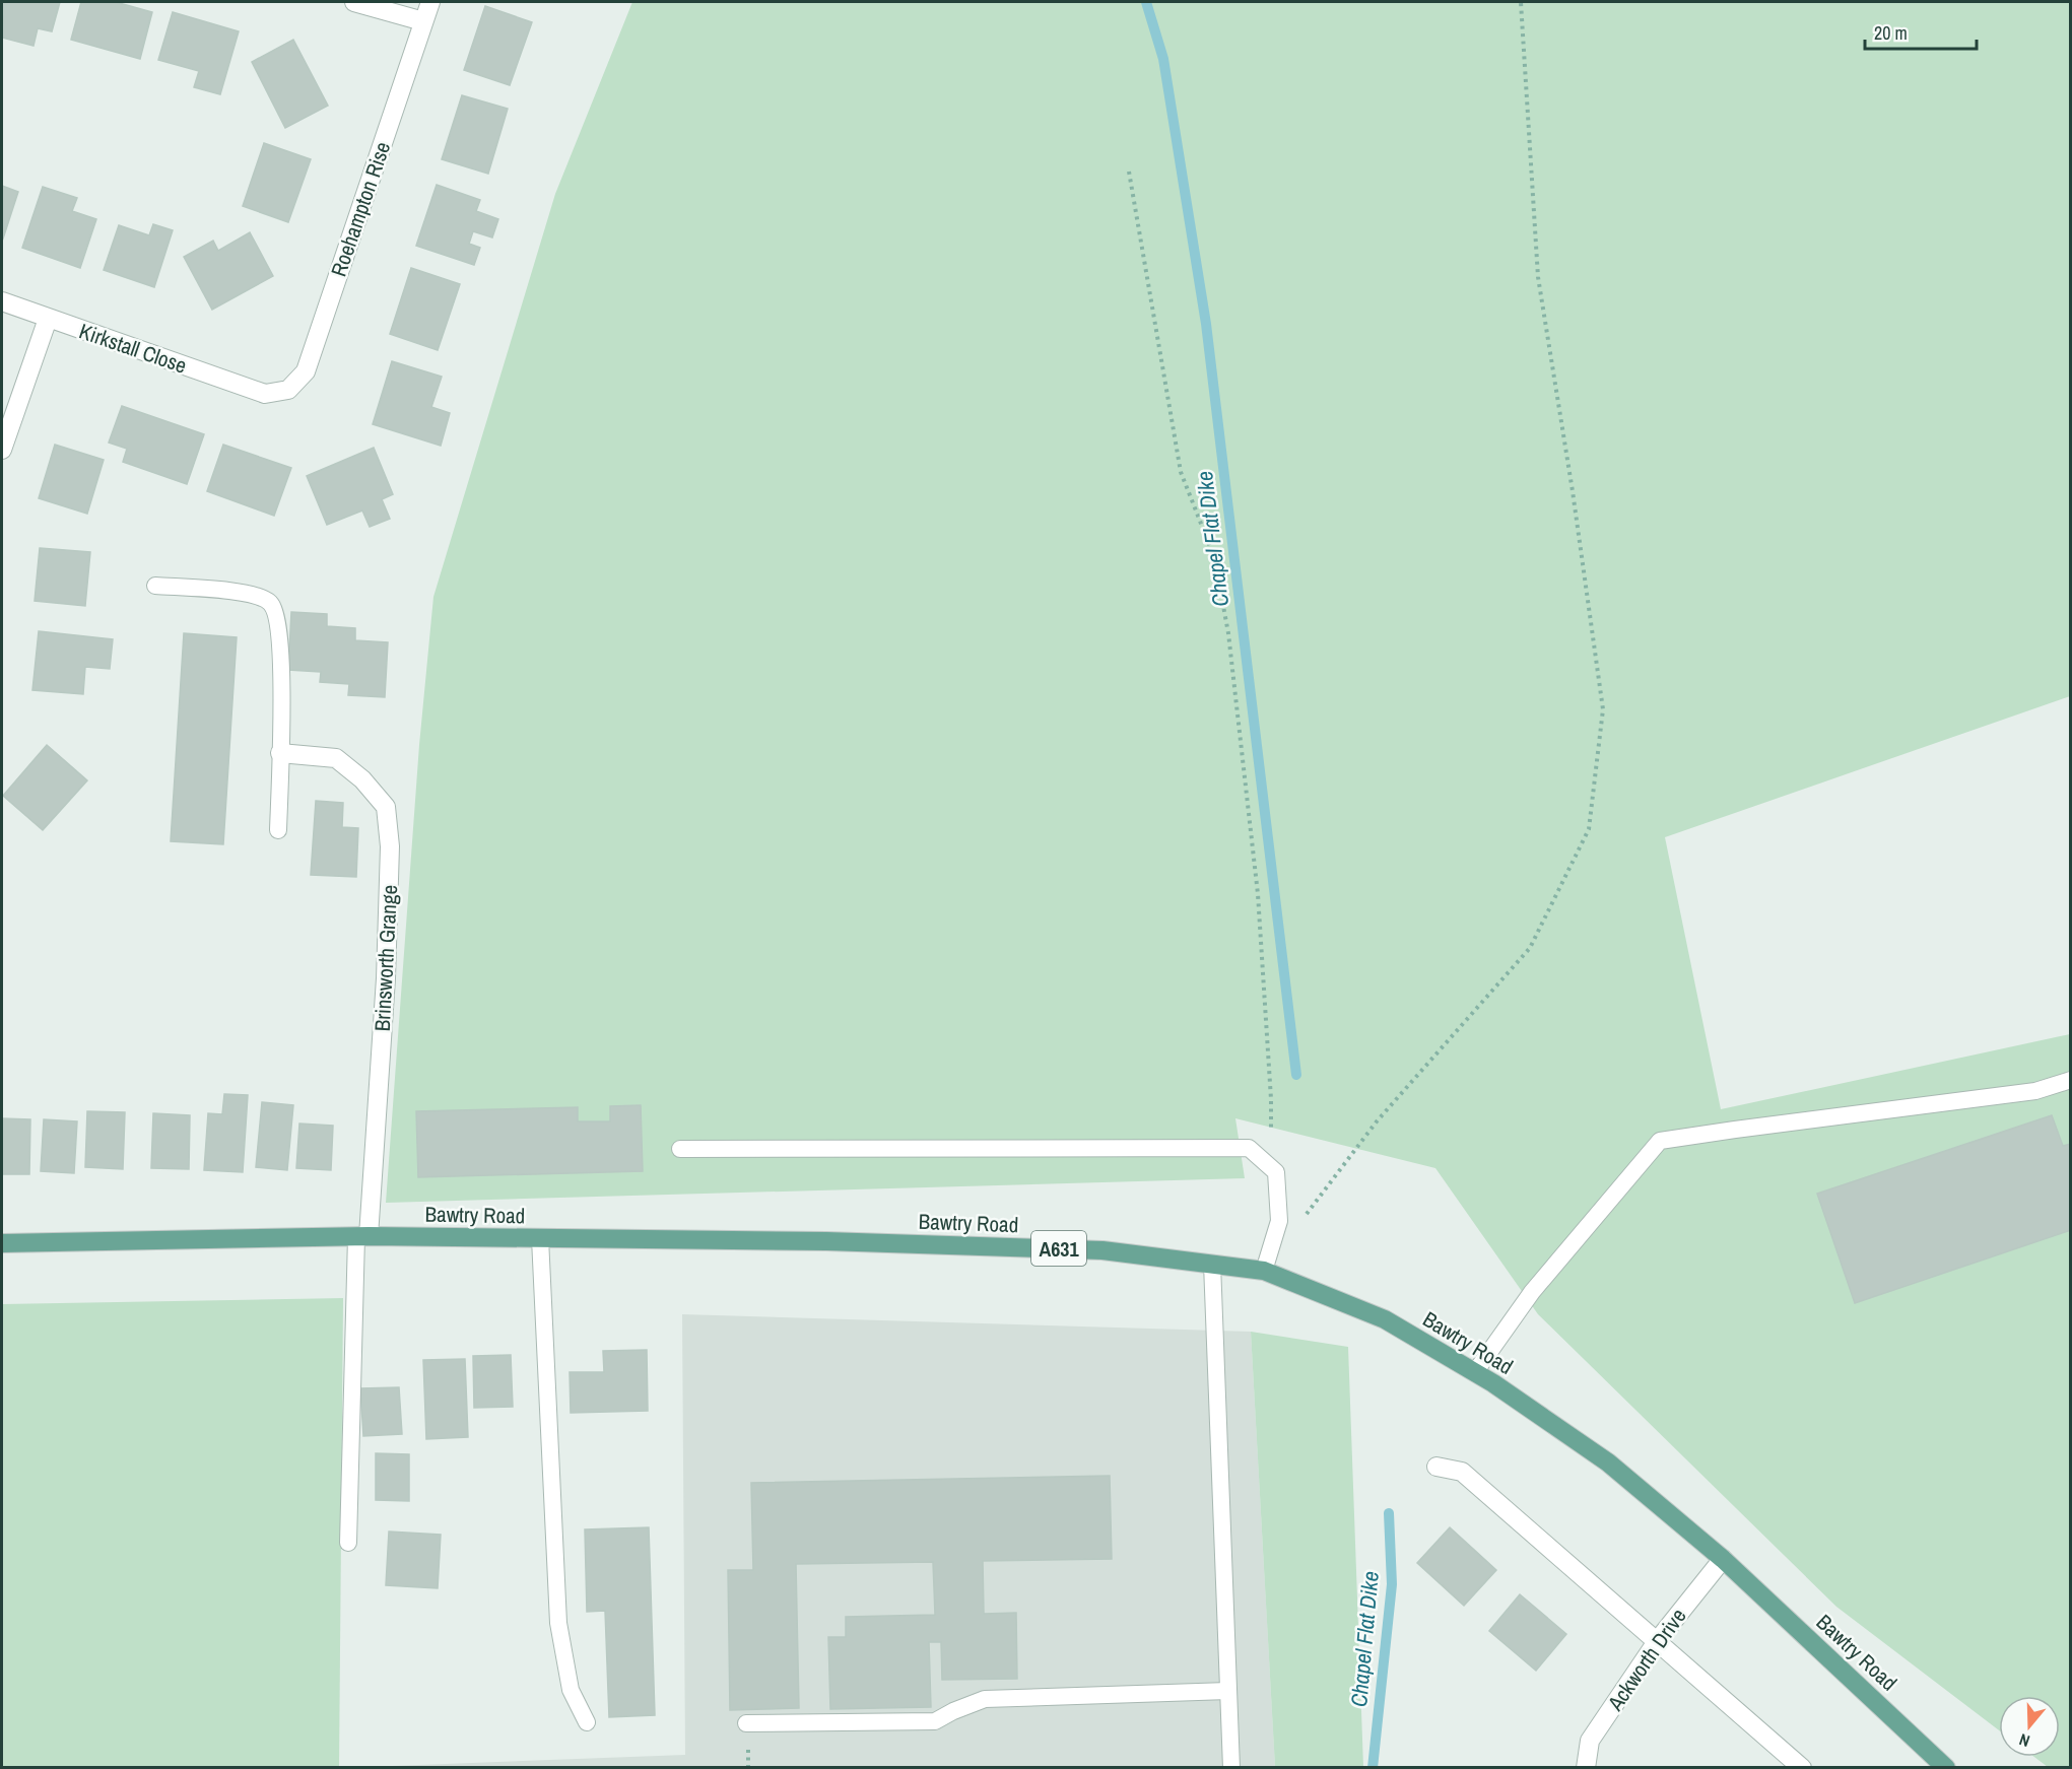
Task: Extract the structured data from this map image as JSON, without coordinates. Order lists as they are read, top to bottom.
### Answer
{
  "streets": {
    "main road": ["Bawtry Road", "A631"],
    "street": [
      "Roehampton Rise",
      "Kirkstall Close",
      "Brinsworth Grange",
      "Ackworth Drive"
    ]
  },
  "crossings": [
    ["Roehampton Rise", "Kirkstall Close"],
    ["Brinsworth Grange", "Bawtry Road"],
    ["Bawtry Road", "Ackworth Drive"]
  ],
  "water": ["Chapel Flat Dike"],
  "scale_bar": "20 m",
  "north": "bottom"
}
